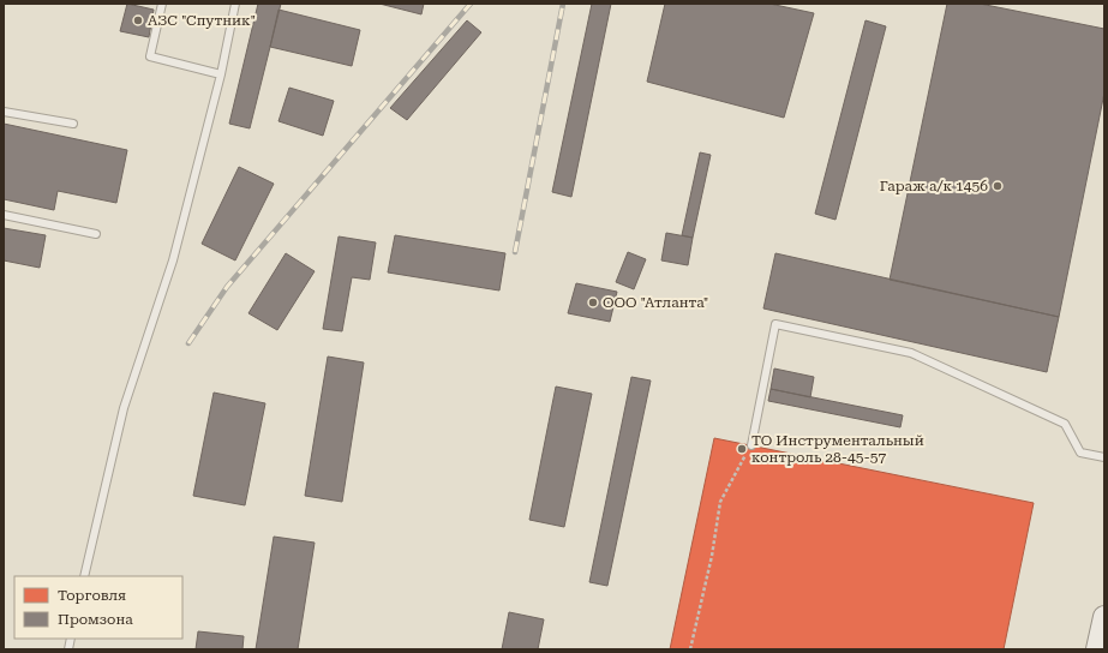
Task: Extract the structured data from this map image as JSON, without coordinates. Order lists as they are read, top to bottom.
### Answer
{
  "places": [
    "АЗС \"Спутник\"",
    "Гараж а/к 1456",
    "ООО \"Атланта\"",
    "ТО Инструментальный контроль 28-45-57"
  ],
  "legend": ["Торговля", "Промзона"]
}
